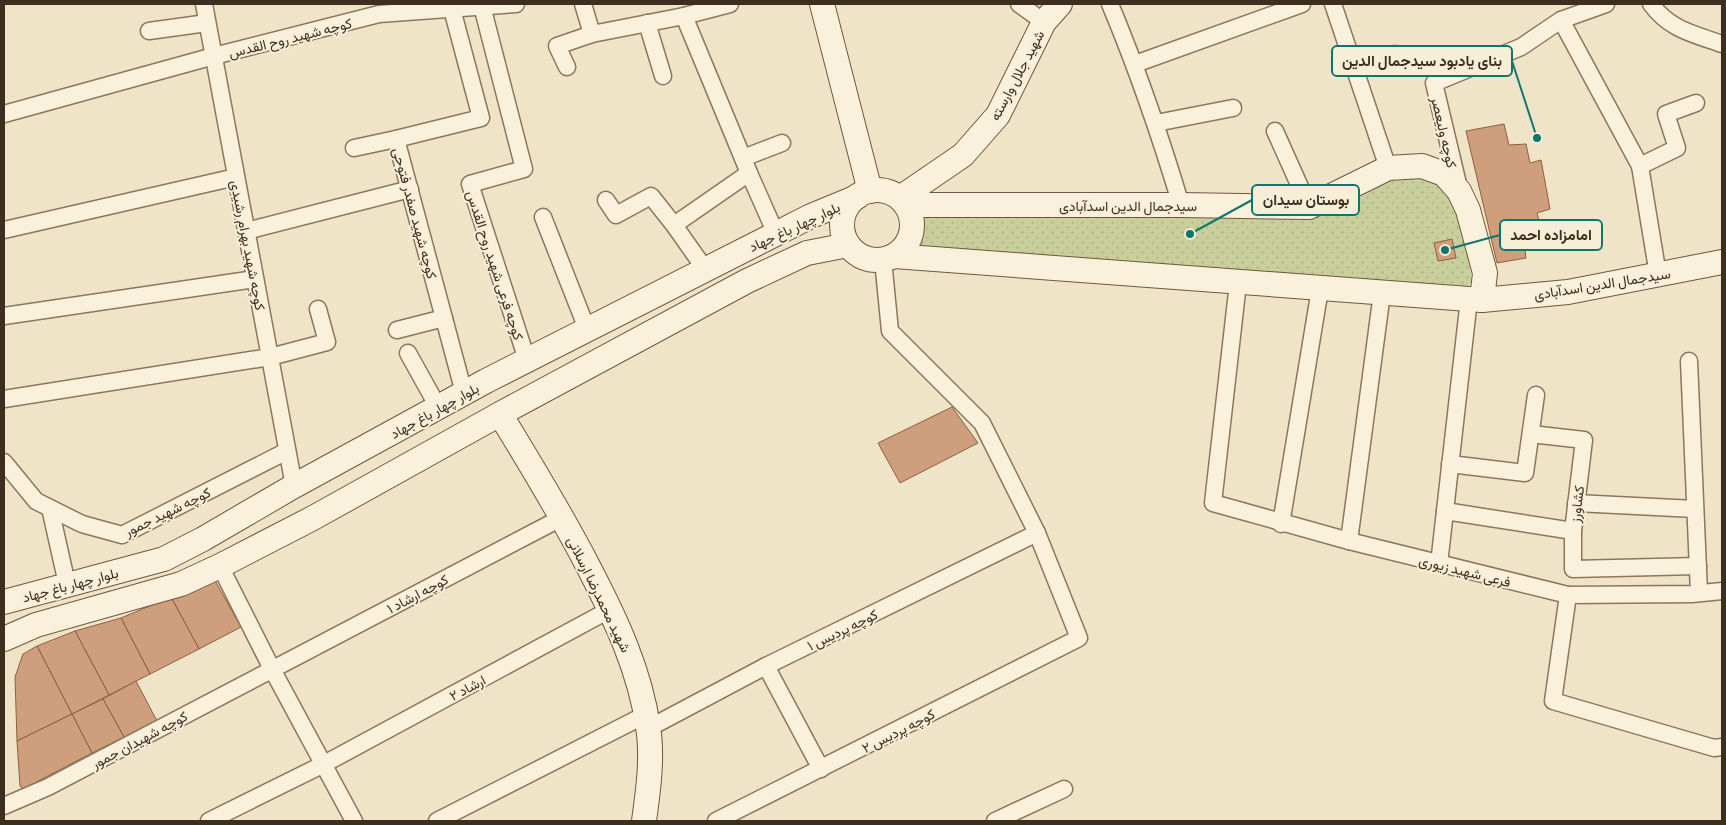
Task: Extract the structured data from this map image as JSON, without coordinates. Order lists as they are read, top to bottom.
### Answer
{
  "streets": {
    "street": [
      "کوچه شهید روح القدس",
      "شهید جلال وارسته",
      "کوچه ولیعصر",
      "سیدجمال الدین اسدآبادی",
      "کوچه شهید صفدر فتوحی",
      "بلوار چهار باغ جهاد",
      "کوچه شهید بهرام رشیدی",
      "کوچه فرعی شهید روح القدس",
      "کشاورز",
      "کوچه شهید جمور",
      "فرعی شهید زیوری",
      "کوچه ارشاد ۱",
      "شهید محمدرضا ارسلانی",
      "کوچه پردیس ۱",
      "ارشاد ۲",
      "کوچه پردیس ۲",
      "کوچه شهیدان جمور"
    ]
  },
  "crossings": [
    ["کوچه شهید روح القدس", "کوچه شهید صفدر فتوحی"],
    ["کوچه شهید روح القدس", "کوچه شهید بهرام رشیدی"],
    ["کوچه شهید روح القدس", "کوچه فرعی شهید روح القدس"],
    ["شهید جلال وارسته", "سیدجمال الدین اسدآبادی"],
    ["شهید جلال وارسته", "بلوار چهار باغ جهاد"],
    ["کوچه ولیعصر", "سیدجمال الدین اسدآبادی"],
    ["سیدجمال الدین اسدآبادی", "بلوار چهار باغ جهاد"],
    ["سیدجمال الدین اسدآبادی", "فرعی شهید زیوری"],
    ["کوچه شهید صفدر فتوحی", "بلوار چهار باغ جهاد"],
    ["بلوار چهار باغ جهاد", "کوچه شهید بهرام رشیدی"],
    ["بلوار چهار باغ جهاد", "کوچه فرعی شهید روح القدس"],
    ["کوچه شهید بهرام رشیدی", "کوچه شهید جمور"],
    ["کوچه ارشاد ۱", "شهید محمدرضا ارسلانی"],
    ["کوچه ارشاد ۱", "کوچه شهیدان جمور"],
    ["شهید محمدرضا ارسلانی", "کوچه پردیس ۱"],
    ["شهید محمدرضا ارسلانی", "ارشاد ۲"],
    ["کوچه پردیس ۱", "کوچه پردیس ۲"]
  ],
  "places": ["بنای یادبود سیدجمال الدین", "بوستان سیدان", "امامزاده احمد"]
}
